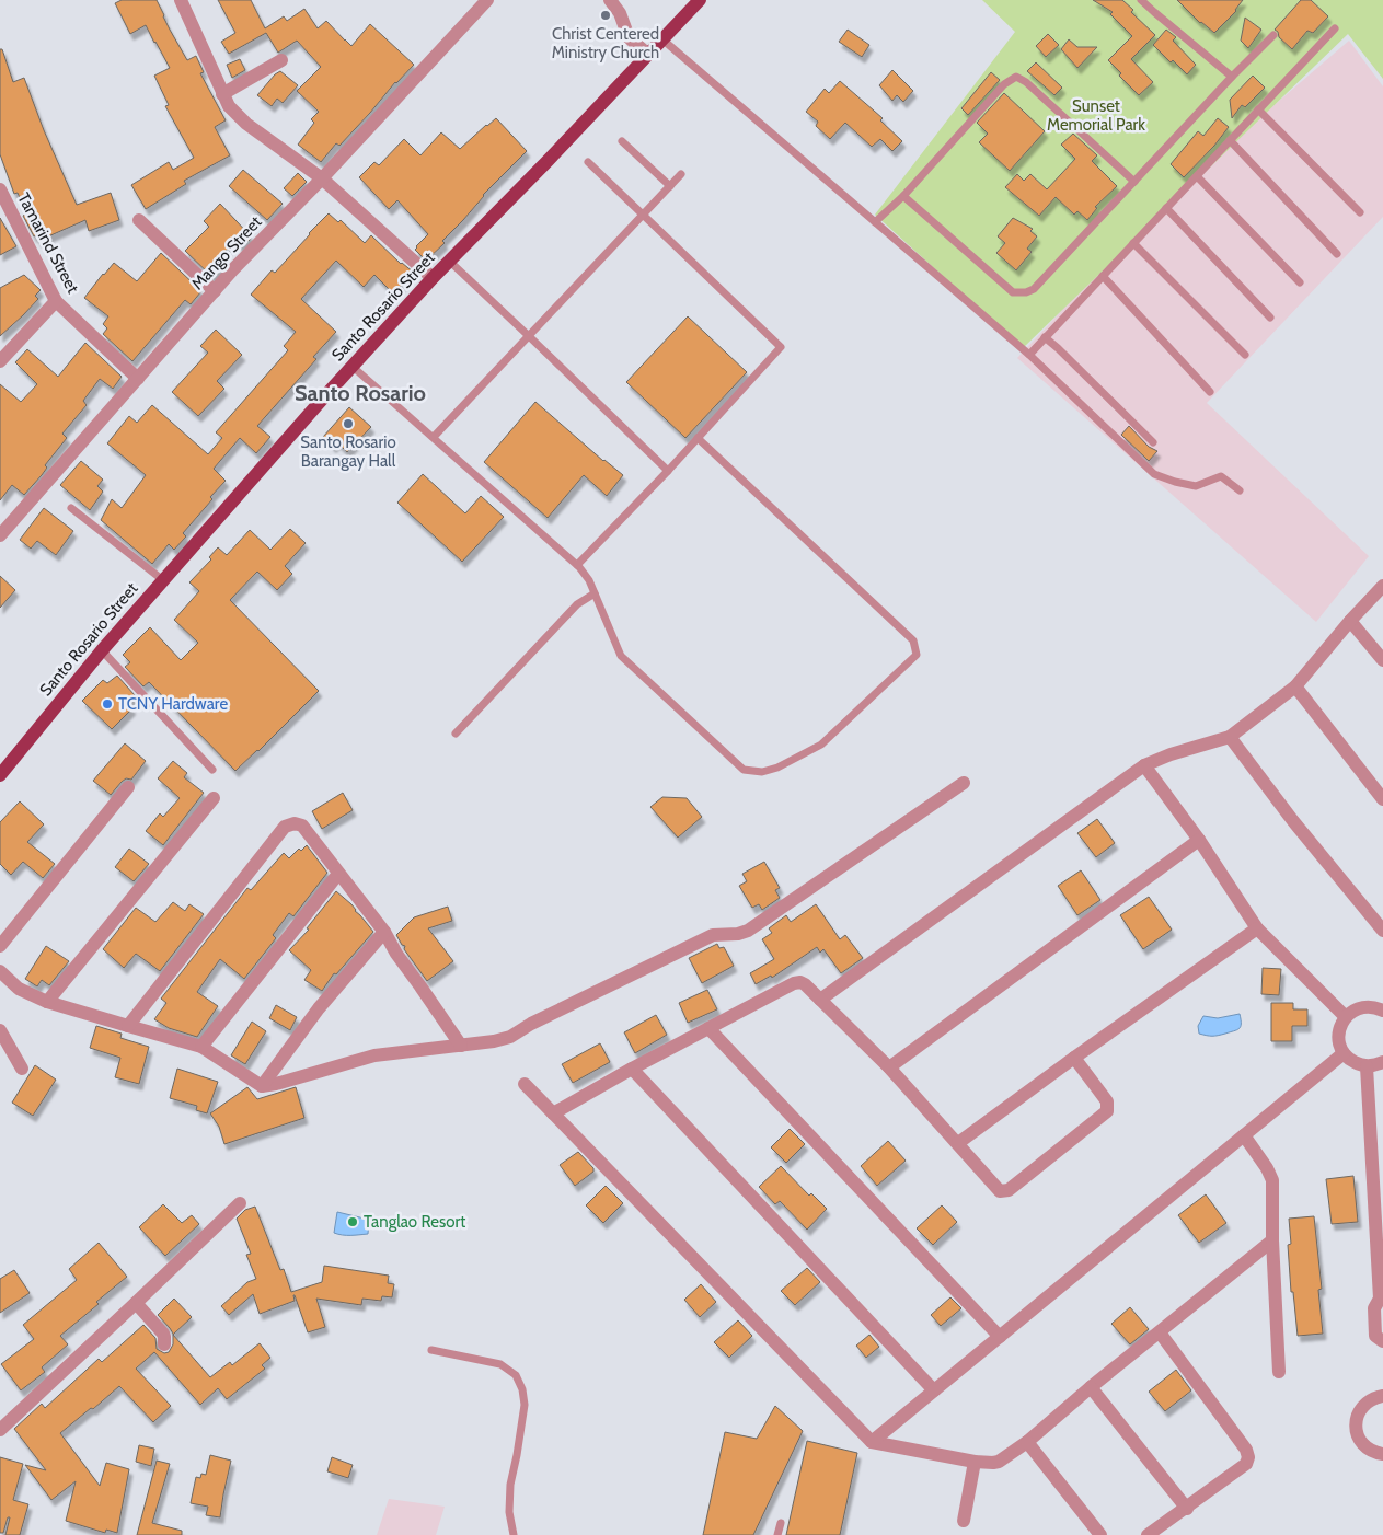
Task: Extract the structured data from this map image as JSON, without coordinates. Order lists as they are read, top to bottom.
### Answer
{
  "streets": {
    "main road": ["Santo Rosario Street"],
    "street": ["Tamarind Street", "Mango Street"]
  },
  "crossings": [
    ["Tamarind Street", "Mango Street"]
  ],
  "districts": ["Santo Rosario"],
  "parks": ["Sunset Memorial Park"],
  "places": [
    "Christ Centered Ministry Church",
    "Santo Rosario Barangay Hall",
    "TCNY Hardware",
    "Tanglao Resort"
  ]
}
